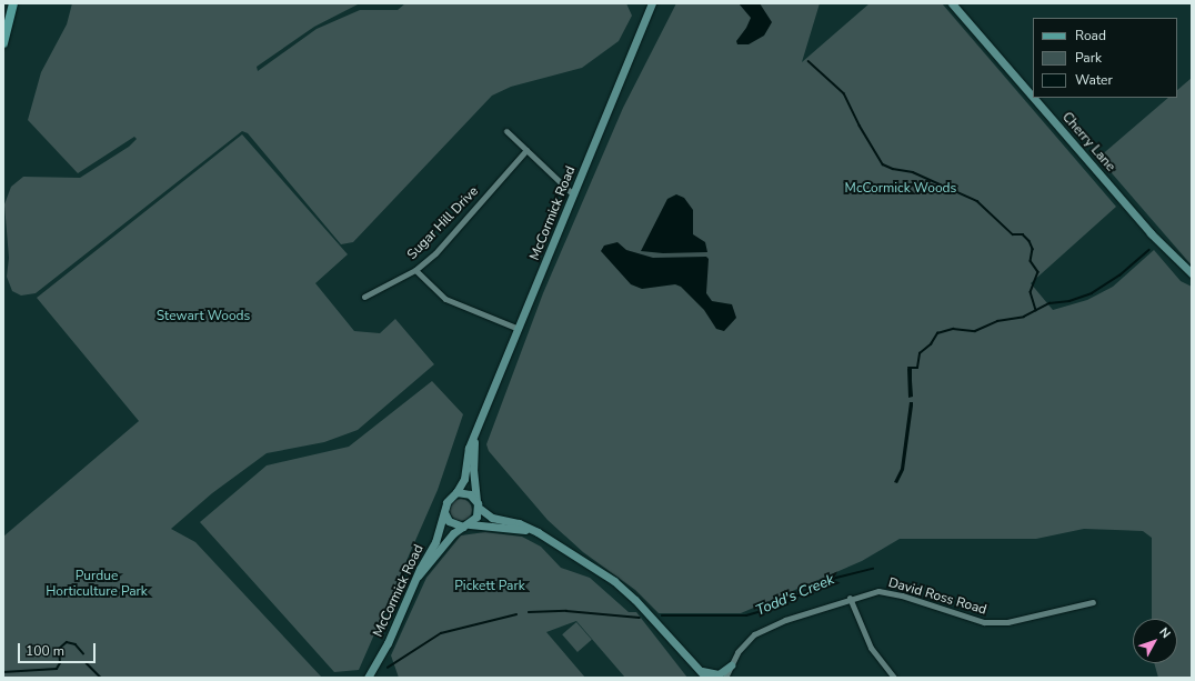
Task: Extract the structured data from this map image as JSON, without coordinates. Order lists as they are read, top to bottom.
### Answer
{
  "streets": {
    "street": [
      "Cherry Lane",
      "McCormick Road",
      "Sugar Hill Drive",
      "David Ross Road"
    ]
  },
  "water": ["Todd's Creek"],
  "parks": [
    "McCormick Woods",
    "Stewart Woods",
    "Purdue Horticulture Park",
    "Pickett Park"
  ],
  "legend": ["Road", "Park", "Water"],
  "scale_bar": "100 m",
  "north": "top right"
}
